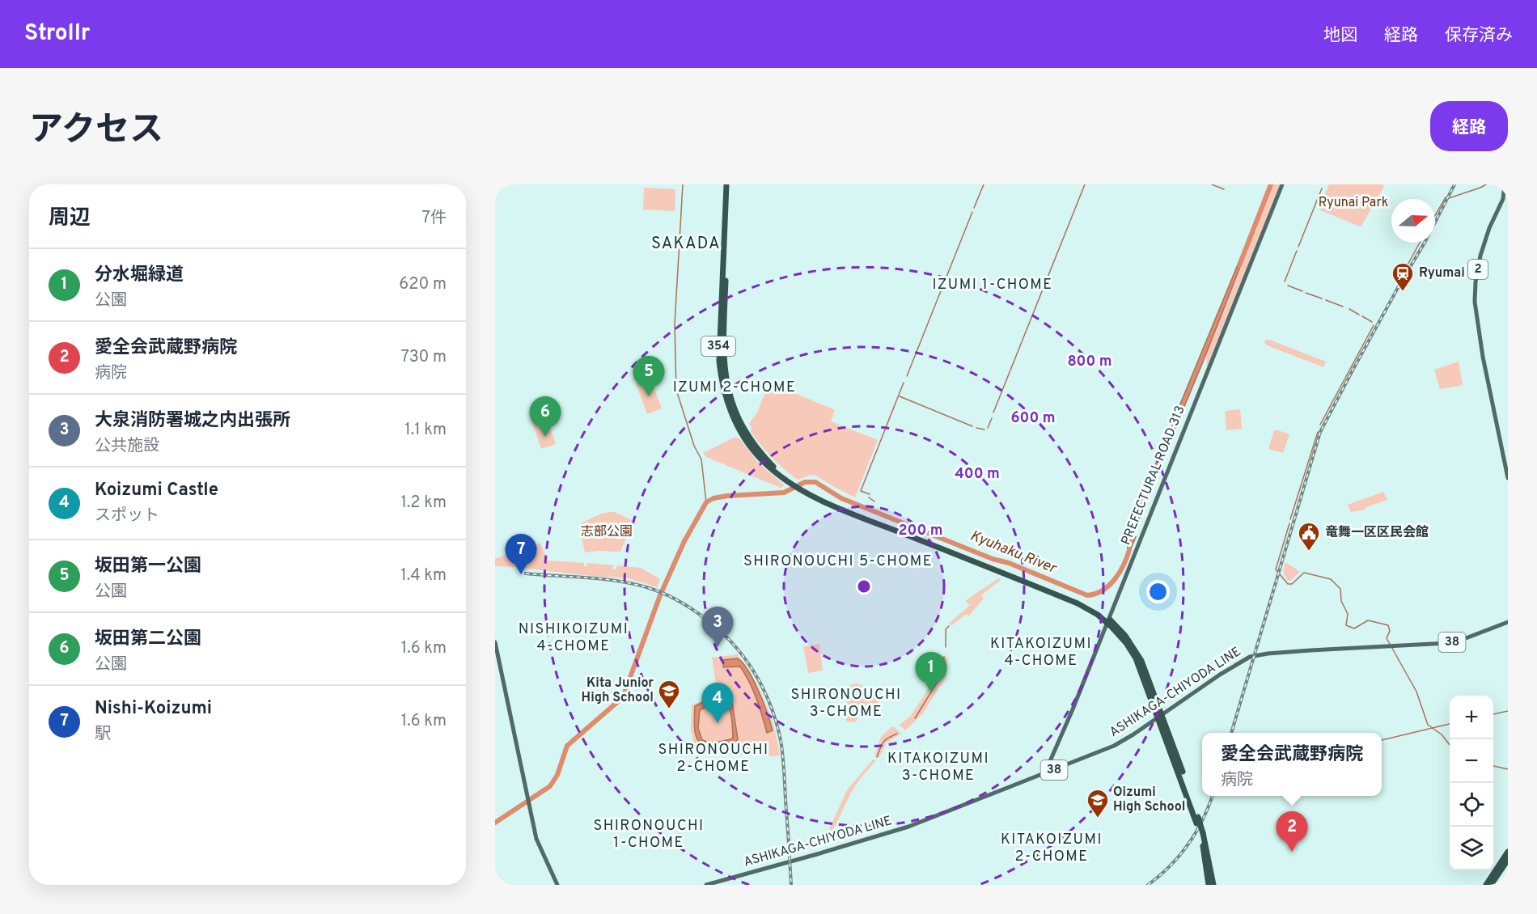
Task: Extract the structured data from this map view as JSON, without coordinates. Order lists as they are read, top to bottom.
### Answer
{
  "streets": {
    "highway": ["354"],
    "main road": [
      "2",
      "PREFECTURAL ROAD 313",
      "38",
      "ASHIKAGA-CHIYODA LINE"
    ]
  },
  "crossings": [
    ["354", "PREFECTURAL ROAD 313"],
    ["354", "ASHIKAGA-CHIYODA LINE"],
    ["PREFECTURAL ROAD 313", "ASHIKAGA-CHIYODA LINE"]
  ],
  "districts": [
    "SAKADA",
    "IZUMI 1-CHOME",
    "IZUMI 2-CHOME",
    "SHIRONOUCHI 5-CHOME",
    "NISHIKOIZUMI 4-CHOME",
    "KITAKOIZUMI 4-CHOME",
    "SHIRONOUCHI 3-CHOME",
    "SHIRONOUCHI 2-CHOME",
    "KITAKOIZUMI 3-CHOME",
    "SHIRONOUCHI 1-CHOME",
    "KITAKOIZUMI 2-CHOME"
  ],
  "water": ["Kyuhaku River"],
  "parks": ["Ryunai Park", "志部公園"],
  "places": {
    "station": ["Ryumai"],
    "public building": ["竜舞一区区民会館"],
    "school or university": ["Kita Junior High School", "Oizumi High School"]
  },
  "north": "right",
  "page": {
    "header": "Strollr",
    "nav": ["地図", "経路", "保存済み"],
    "title": "アクセス",
    "buttons": "経路",
    "heading": ["周辺", "7件"],
    "list": [
      {
        "mark": "1",
        "name": "分水堀緑道",
        "note": "公園",
        "value": "620 m"
      },
      {
        "mark": "2",
        "name": "愛全会武蔵野病院",
        "note": "病院",
        "value": "730 m"
      },
      {
        "mark": "3",
        "name": "大泉消防署城之内出張所",
        "note": "公共施設",
        "value": "1.1 km"
      },
      {
        "mark": "4",
        "name": "Koizumi Castle",
        "note": "スポット",
        "value": "1.2 km"
      },
      {
        "mark": "5",
        "name": "坂田第一公園",
        "note": "公園",
        "value": "1.4 km"
      },
      {
        "mark": "6",
        "name": "坂田第二公園",
        "note": "公園",
        "value": "1.6 km"
      },
      {
        "mark": "7",
        "name": "Nishi-Koizumi",
        "note": "駅",
        "value": "1.6 km"
      }
    ],
    "pins": [
      "5",
      "6",
      "7",
      "3",
      "1",
      "4",
      "2"
    ],
    "map_buttons": ["+", "−"],
    "popup": ["愛全会武蔵野病院", "病院"]
  },
  "rings": [
    "800 m",
    "600 m",
    "400 m",
    "200 m"
  ]
}
